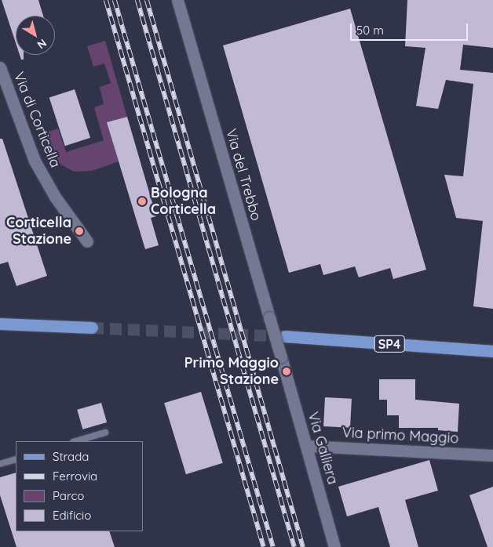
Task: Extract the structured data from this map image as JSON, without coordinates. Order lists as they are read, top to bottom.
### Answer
{
  "streets": {
    "main road": ["SP4"],
    "street": [
      "Via di Corticella",
      "Via del Trebbo",
      "Via primo Maggio",
      "Via Galliera"
    ]
  },
  "crossings": [
    ["Via del Trebbo", "Via Galliera"],
    ["Via primo Maggio", "Via Galliera"]
  ],
  "places": ["Bologna Corticella", "Corticella Stazione", "Primo Maggio Stazione"],
  "legend": [
    "Strada",
    "Ferrovia",
    "Parco",
    "Edificio"
  ],
  "scale_bar": "50 m",
  "north": "bottom right"
}
